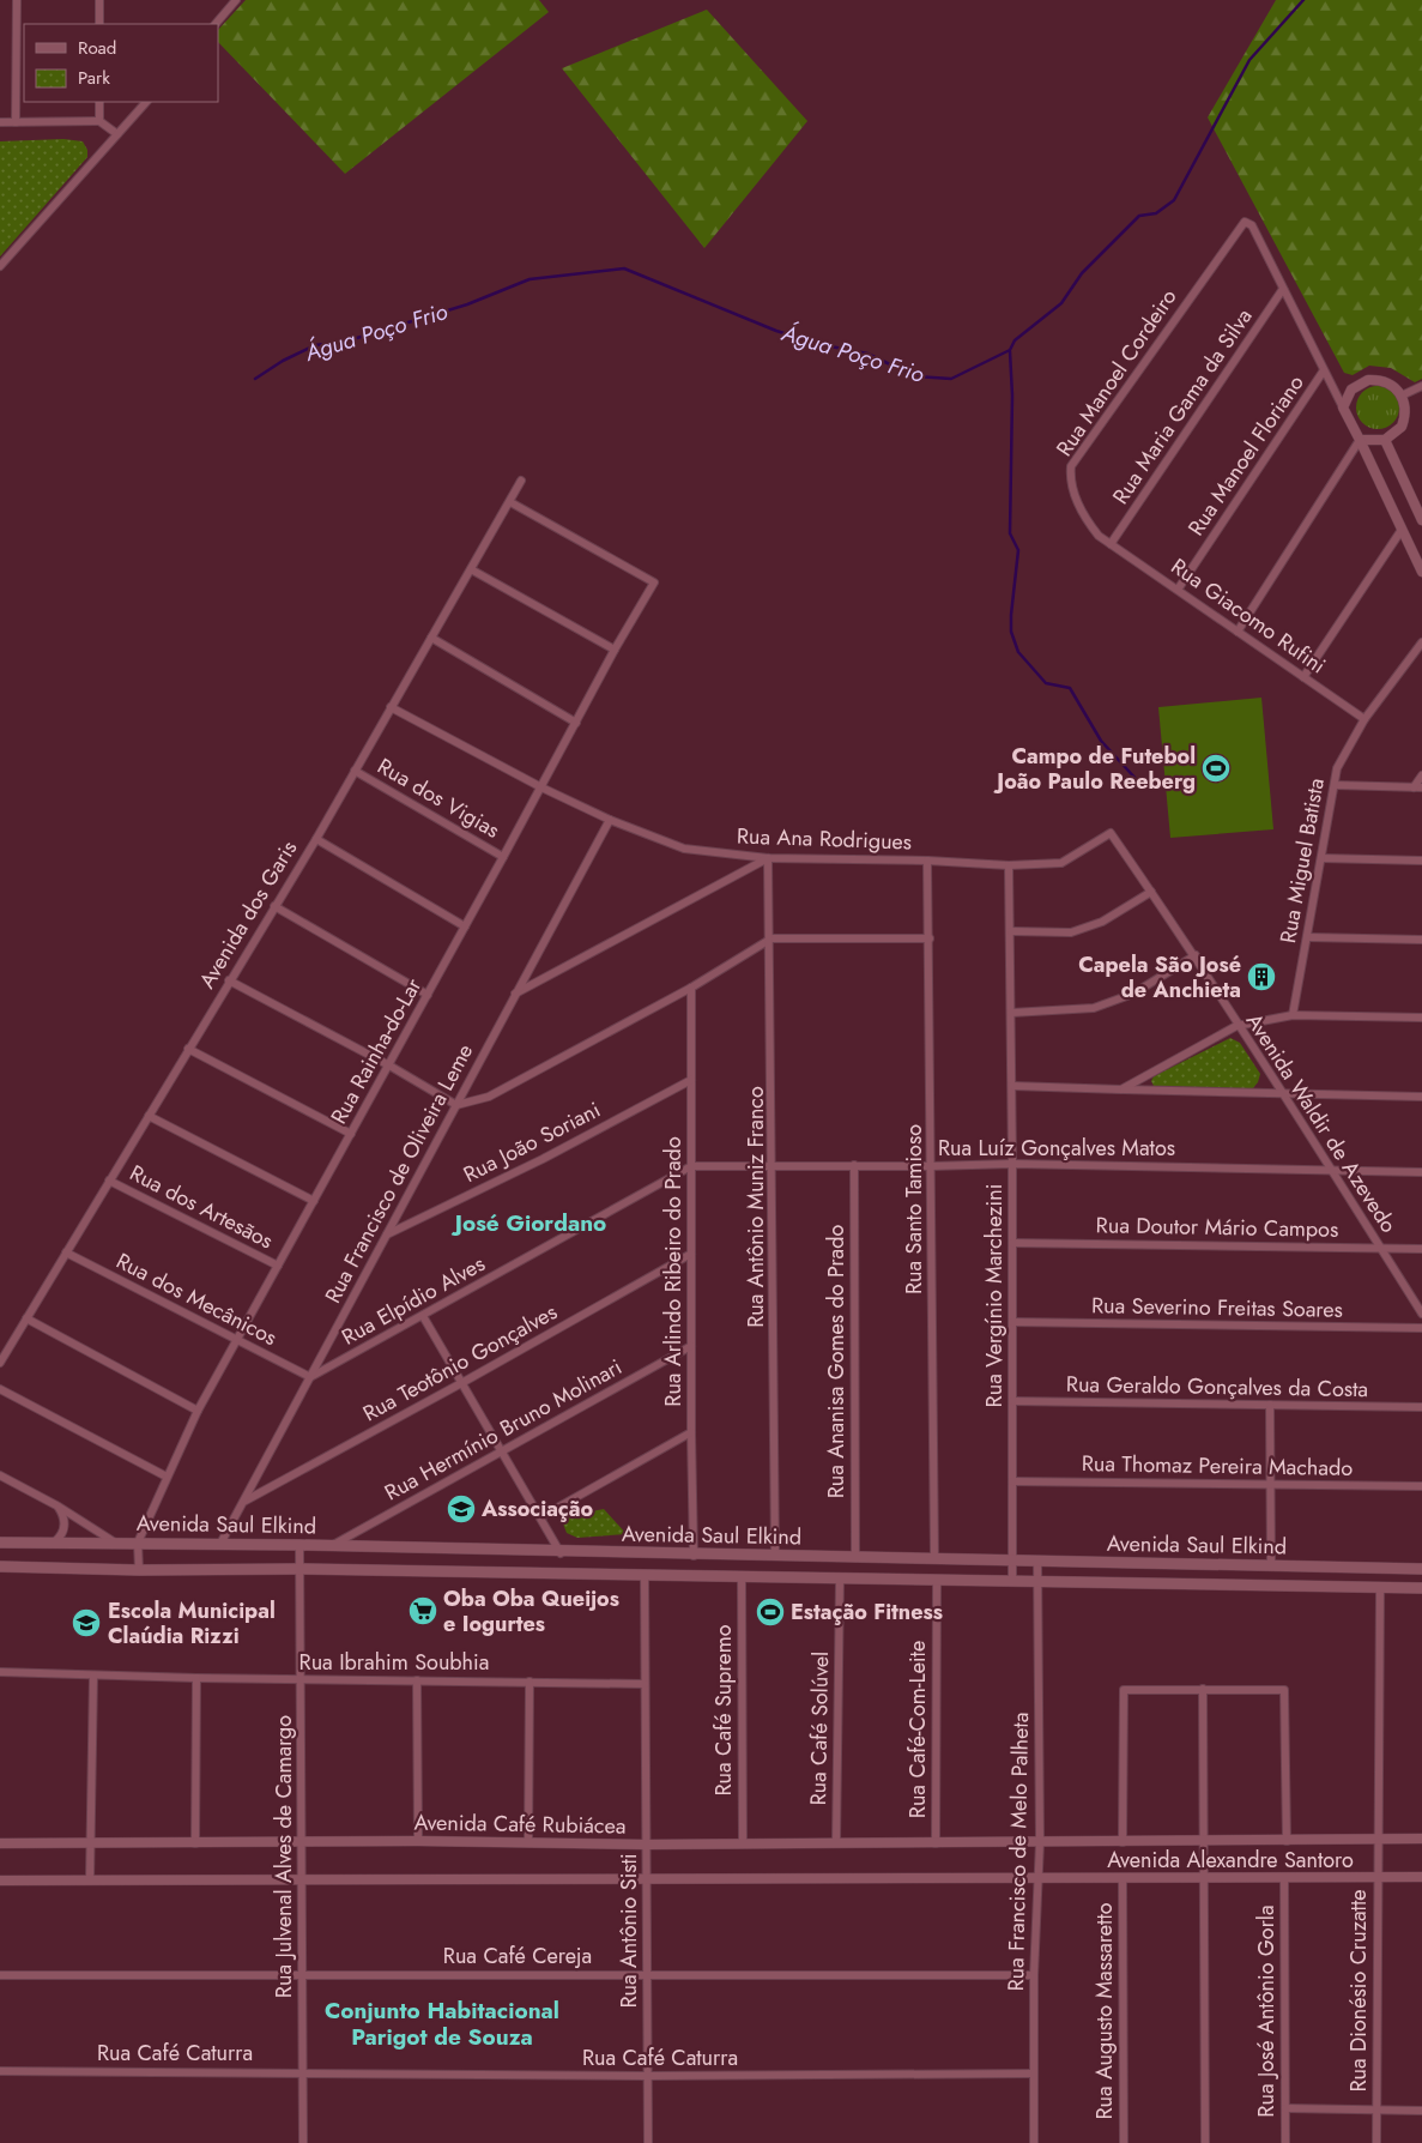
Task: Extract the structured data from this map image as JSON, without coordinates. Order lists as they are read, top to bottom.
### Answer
{
  "streets": {
    "main road": ["Avenida Saul Elkind"],
    "street": [
      "Rua Manoel Cordeiro",
      "Rua Maria Gama da Silva",
      "Rua Manoel Floriano",
      "Rua Giacomo Rufini",
      "Rua dos Vigias",
      "Rua Ana Rodrigues",
      "Rua Miguel Batista",
      "Avenida dos Garis",
      "Rua Rainha-do-Lar",
      "Avenida Waldir de Azevedo",
      "Rua João Soriani",
      "Rua Luíz Gonçalves Matos",
      "Rua Francisco de Oliveira Leme",
      "Rua dos Artesãos",
      "Rua Antônio Muniz Franco",
      "Rua Santo Tamioso",
      "Rua Doutor Mário Campos",
      "Rua Arlindo Ribeiro do Prado",
      "Rua Vergínio Marchezini",
      "Rua dos Mecânicos",
      "Rua Elpídio Alves",
      "Rua Severino Freitas Soares",
      "Rua Ananisa Gomes do Prado",
      "Rua Teotônio Gonçalves",
      "Rua Geraldo Gonçalves da Costa",
      "Rua Hermínio Bruno Molinari",
      "Rua Thomaz Pereira Machado",
      "Rua Ibrahim Soubhia",
      "Rua Café Supremo",
      "Rua Café Solúvel",
      "Rua Café-Com-Leite",
      "Avenida Café Rubiácea",
      "Rua Francisco de Melo Palheta",
      "Rua Julvenal Alves de Camargo",
      "Avenida Alexandre Santoro",
      "Rua Antônio Sisti",
      "Rua Café Cereja",
      "Rua Dionésio Cruzatte",
      "Rua Augusto Massaretto",
      "Rua José Antônio Gorla",
      "Rua Café Caturra"
    ]
  },
  "crossings": [
    ["Rua Manoel Cordeiro", "Rua Maria Gama da Silva"],
    ["Rua Manoel Cordeiro", "Rua Giacomo Rufini"],
    ["Rua Maria Gama da Silva", "Rua Giacomo Rufini"],
    ["Rua Manoel Floriano", "Rua Giacomo Rufini"],
    ["Rua Giacomo Rufini", "Rua Miguel Batista"],
    ["Rua dos Vigias", "Avenida dos Garis"],
    ["Rua dos Vigias", "Rua Rainha-do-Lar"],
    ["Rua Ana Rodrigues", "Avenida dos Garis"],
    ["Rua Ana Rodrigues", "Rua Rainha-do-Lar"],
    ["Rua Ana Rodrigues", "Avenida Waldir de Azevedo"],
    ["Rua Ana Rodrigues", "Rua Francisco de Oliveira Leme"],
    ["Rua Ana Rodrigues", "Rua Antônio Muniz Franco"],
    ["Rua Ana Rodrigues", "Rua Santo Tamioso"],
    ["Rua Ana Rodrigues", "Rua Vergínio Marchezini"],
    ["Avenida dos Garis", "Rua Rainha-do-Lar"],
    ["Avenida dos Garis", "Rua dos Artesãos"],
    ["Avenida dos Garis", "Rua dos Mecânicos"],
    ["Rua Rainha-do-Lar", "Rua dos Artesãos"],
    ["Rua Rainha-do-Lar", "Rua dos Mecânicos"],
    ["Rua Rainha-do-Lar", "Avenida Saul Elkind"],
    ["Avenida Waldir de Azevedo", "Rua Luíz Gonçalves Matos"],
    ["Avenida Waldir de Azevedo", "Rua Doutor Mário Campos"],
    ["Rua João Soriani", "Rua Francisco de Oliveira Leme"],
    ["Rua João Soriani", "Rua Arlindo Ribeiro do Prado"],
    ["Rua Luíz Gonçalves Matos", "Rua Antônio Muniz Franco"],
    ["Rua Luíz Gonçalves Matos", "Rua Santo Tamioso"],
    ["Rua Luíz Gonçalves Matos", "Rua Arlindo Ribeiro do Prado"],
    ["Rua Luíz Gonçalves Matos", "Rua Vergínio Marchezini"],
    ["Rua Luíz Gonçalves Matos", "Rua Elpídio Alves"],
    ["Rua Luíz Gonçalves Matos", "Rua Ananisa Gomes do Prado"],
    ["Rua Francisco de Oliveira Leme", "Rua dos Mecânicos"],
    ["Rua Francisco de Oliveira Leme", "Rua Elpídio Alves"],
    ["Rua Francisco de Oliveira Leme", "Rua Teotônio Gonçalves"],
    ["Rua Francisco de Oliveira Leme", "Avenida Saul Elkind"],
    ["Rua Antônio Muniz Franco", "Avenida Saul Elkind"],
    ["Rua Santo Tamioso", "Avenida Saul Elkind"],
    ["Rua Doutor Mário Campos", "Rua Vergínio Marchezini"],
    ["Rua Arlindo Ribeiro do Prado", "Rua Elpídio Alves"],
    ["Rua Arlindo Ribeiro do Prado", "Rua Teotônio Gonçalves"],
    ["Rua Arlindo Ribeiro do Prado", "Rua Hermínio Bruno Molinari"],
    ["Rua Arlindo Ribeiro do Prado", "Avenida Saul Elkind"],
    ["Rua Vergínio Marchezini", "Rua Severino Freitas Soares"],
    ["Rua Vergínio Marchezini", "Rua Geraldo Gonçalves da Costa"],
    ["Rua Vergínio Marchezini", "Rua Thomaz Pereira Machado"],
    ["Rua Vergínio Marchezini", "Avenida Saul Elkind"],
    ["Rua dos Mecânicos", "Rua Elpídio Alves"],
    ["Rua Ananisa Gomes do Prado", "Avenida Saul Elkind"],
    ["Rua Hermínio Bruno Molinari", "Avenida Saul Elkind"],
    ["Avenida Saul Elkind", "Rua Café Supremo"],
    ["Avenida Saul Elkind", "Rua Café Solúvel"],
    ["Avenida Saul Elkind", "Rua Café-Com-Leite"],
    ["Avenida Saul Elkind", "Rua Francisco de Melo Palheta"],
    ["Avenida Saul Elkind", "Rua Julvenal Alves de Camargo"],
    ["Avenida Saul Elkind", "Rua Antônio Sisti"],
    ["Avenida Saul Elkind", "Rua Dionésio Cruzatte"],
    ["Rua Ibrahim Soubhia", "Rua Julvenal Alves de Camargo"],
    ["Rua Ibrahim Soubhia", "Rua Antônio Sisti"],
    ["Rua Café Supremo", "Avenida Café Rubiácea"],
    ["Rua Café Solúvel", "Avenida Café Rubiácea"],
    ["Rua Café-Com-Leite", "Avenida Café Rubiácea"],
    ["Avenida Café Rubiácea", "Rua Francisco de Melo Palheta"],
    ["Avenida Café Rubiácea", "Rua Julvenal Alves de Camargo"],
    ["Avenida Café Rubiácea", "Avenida Alexandre Santoro"],
    ["Avenida Café Rubiácea", "Rua Antônio Sisti"],
    ["Rua Francisco de Melo Palheta", "Avenida Alexandre Santoro"],
    ["Rua Francisco de Melo Palheta", "Rua Café Cereja"],
    ["Rua Francisco de Melo Palheta", "Rua Café Caturra"],
    ["Rua Julvenal Alves de Camargo", "Rua Café Cereja"],
    ["Rua Julvenal Alves de Camargo", "Rua Café Caturra"],
    ["Avenida Alexandre Santoro", "Rua Dionésio Cruzatte"],
    ["Avenida Alexandre Santoro", "Rua Augusto Massaretto"],
    ["Avenida Alexandre Santoro", "Rua José Antônio Gorla"],
    ["Rua Antônio Sisti", "Rua Café Cereja"],
    ["Rua Antônio Sisti", "Rua Café Caturra"]
  ],
  "districts": ["José Giordano", "Conjunto Habitacional Parigot de Souza"],
  "water": ["Água Poço Frio"],
  "places": {
    "sports": ["Campo de Futebol João Paulo Reeberg", "Estação Fitness"],
    "building": ["Capela São José de Anchieta"],
    "school or university": ["Associação", "Escola Municipal Claúdia Rizzi"],
    "supermarket": ["Oba Oba Queijos e Iogurtes"]
  },
  "legend": ["Road", "Park"]
}
